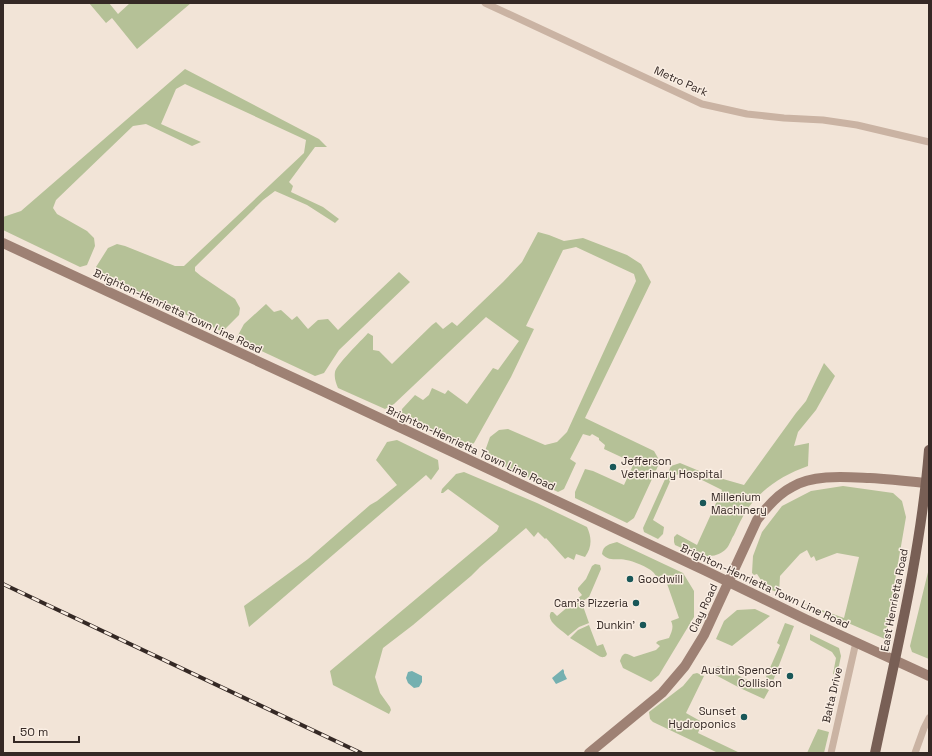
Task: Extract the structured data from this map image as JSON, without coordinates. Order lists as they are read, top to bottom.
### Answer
{
  "streets": {
    "main road": ["East Henrietta Road"],
    "street": [
      "Metro Park",
      "Brighton-Henrietta Town Line Road",
      "Clay Road",
      "Balta Drive"
    ]
  },
  "crossings": [
    ["Brighton-Henrietta Town Line Road", "Clay Road"],
    ["Brighton-Henrietta Town Line Road", "Balta Drive"],
    ["East Henrietta Road", "Clay Road"]
  ],
  "places": [
    "Jefferson Veterinary Hospital",
    "Millenium Machinery",
    "Goodwill",
    "Cam's Pizzeria",
    "Dunkin'",
    "Austin Spencer Collision",
    "Sunset Hydroponics"
  ],
  "scale_bar": "50 m"
}
